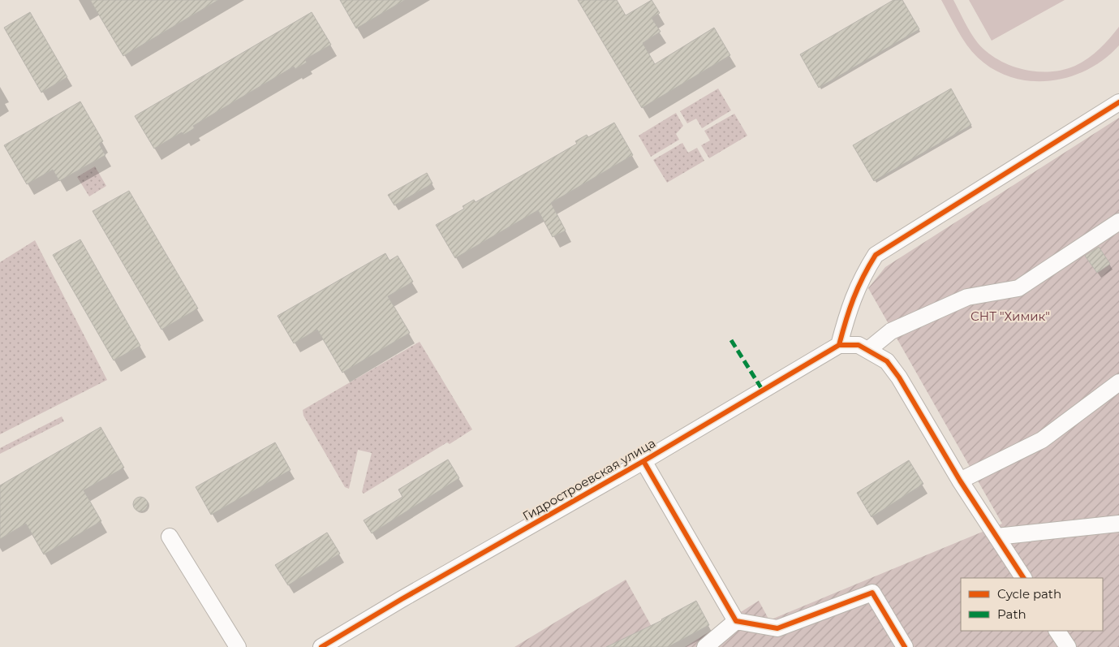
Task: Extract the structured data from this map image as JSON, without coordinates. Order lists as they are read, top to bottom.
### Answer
{
  "streets": {
    "street": ["Гидростроевская улица"]
  },
  "parks": ["СНТ \"Химик\""],
  "legend": ["Cycle path", "Path"]
}
